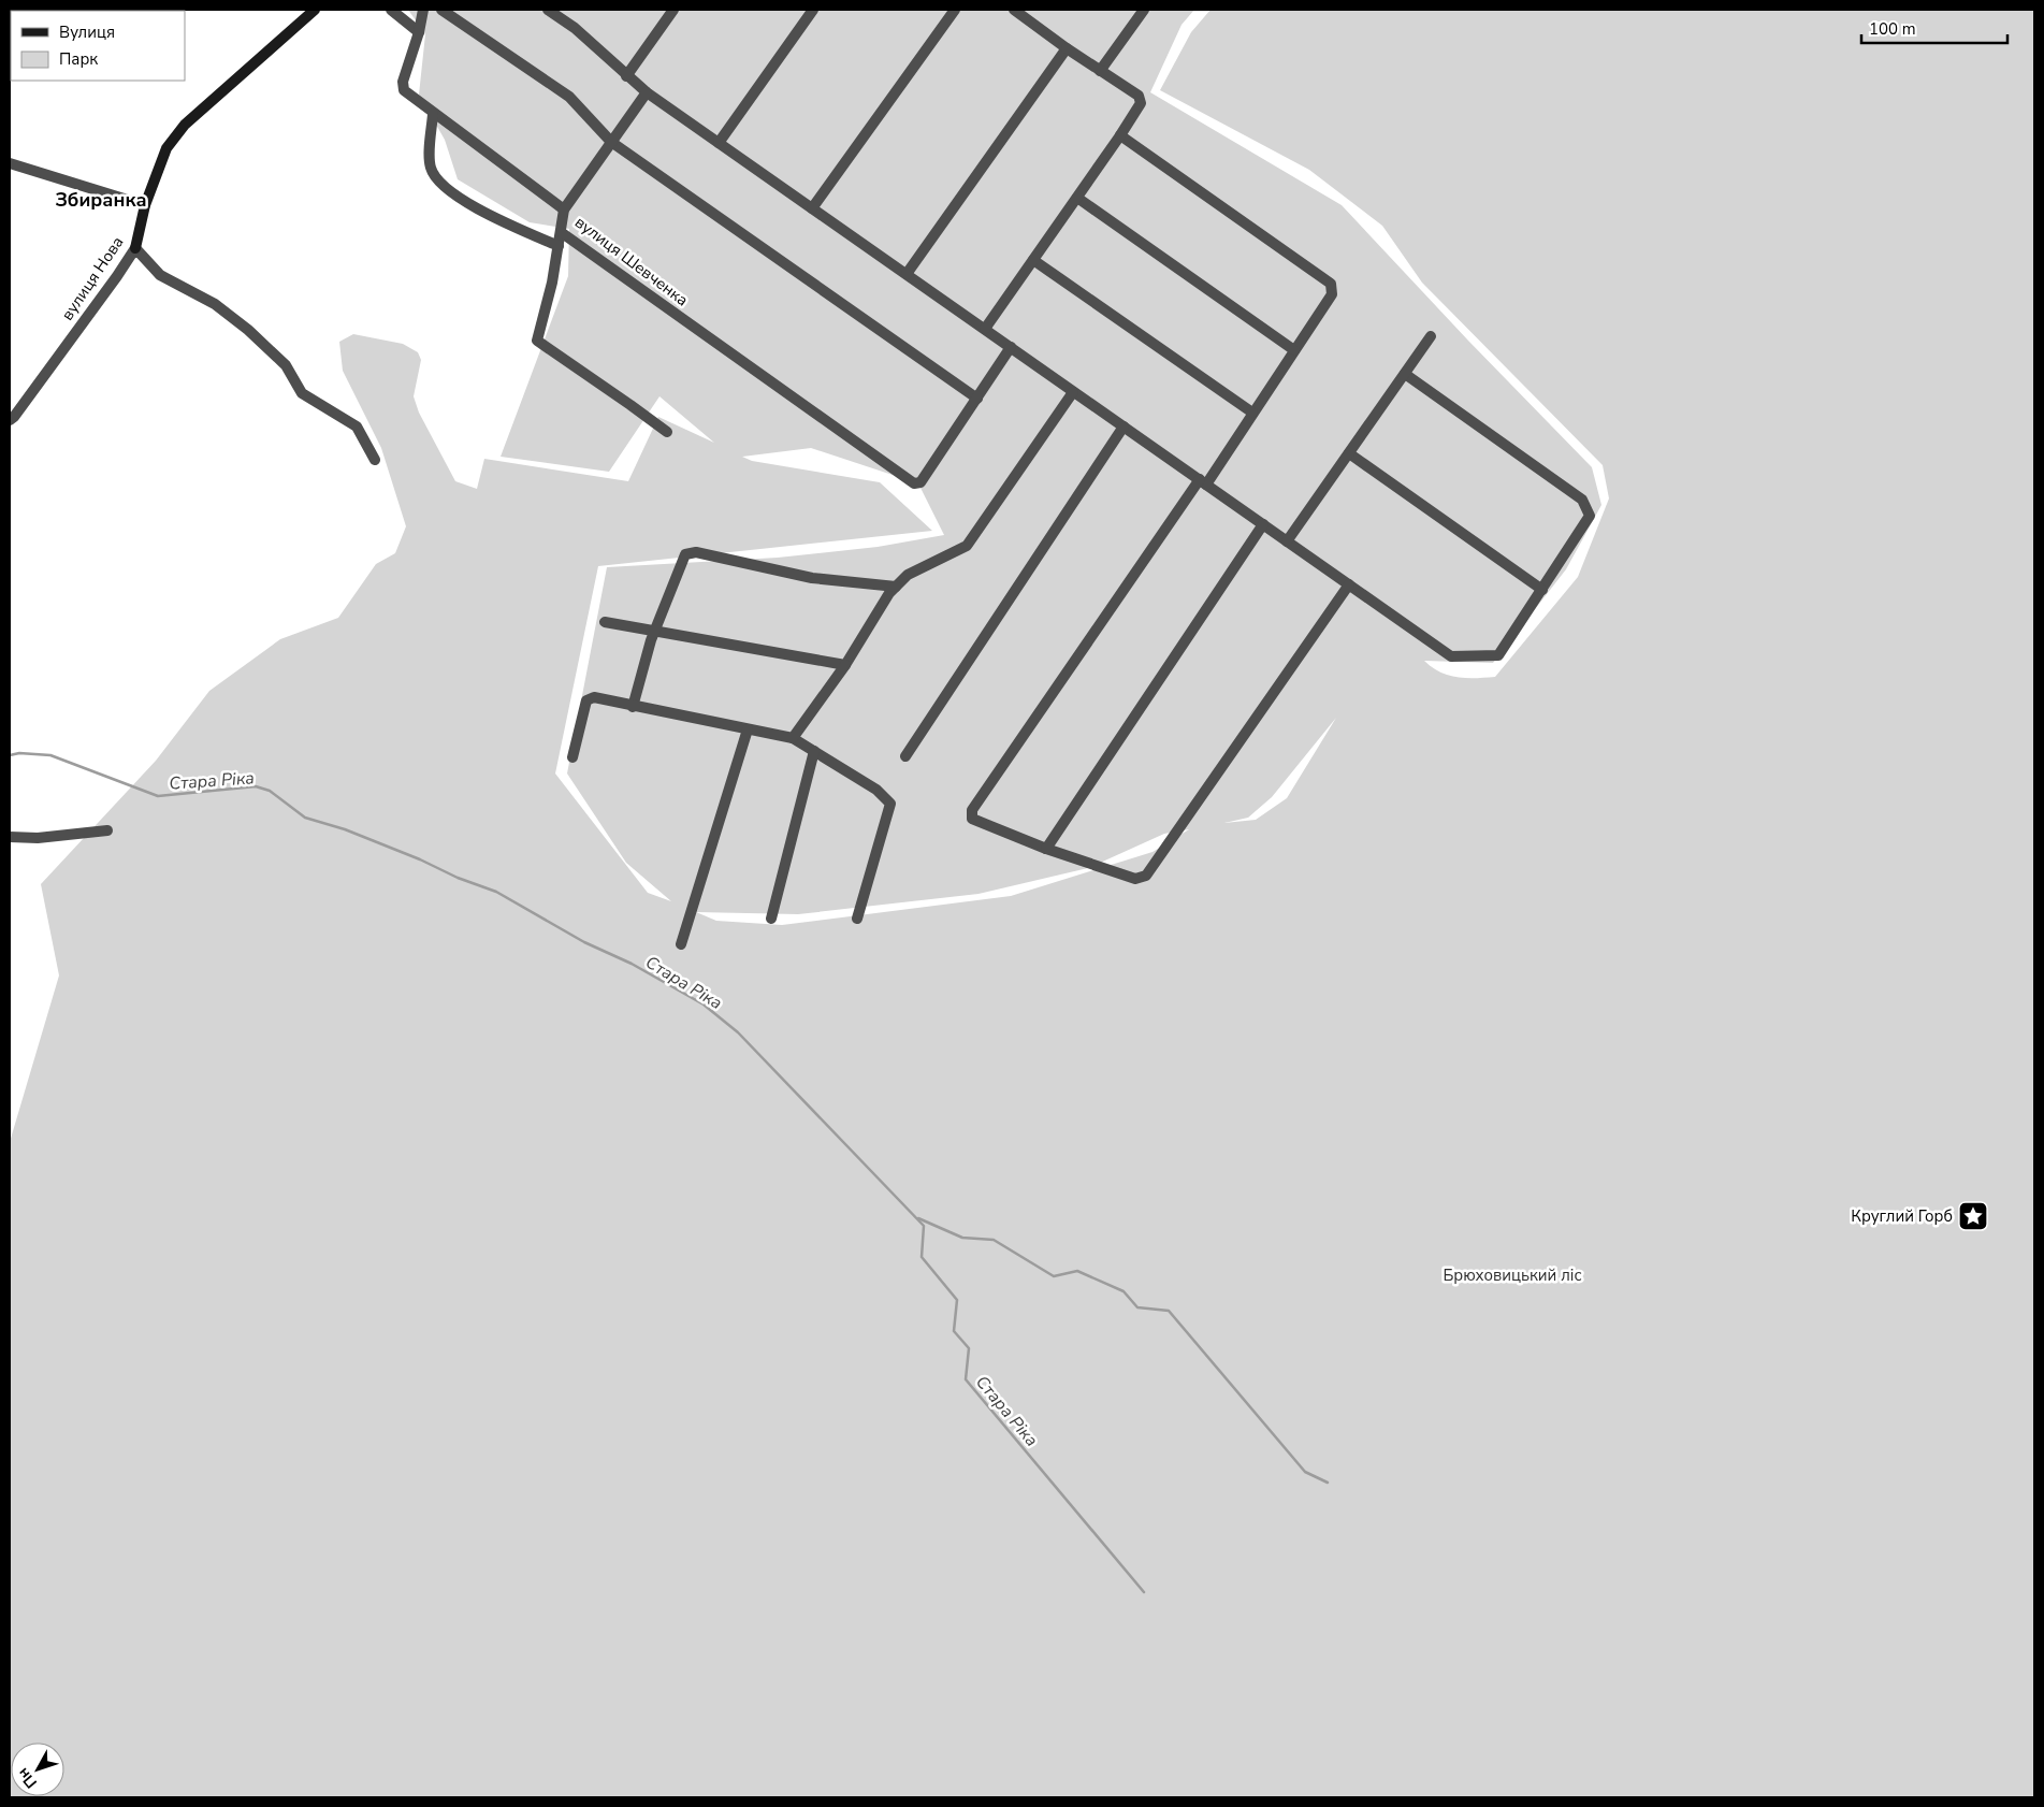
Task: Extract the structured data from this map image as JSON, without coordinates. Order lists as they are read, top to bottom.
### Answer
{
  "streets": {
    "street": ["вулиця Шевченка", "вулиця Нова"]
  },
  "districts": ["Збиранка"],
  "water": ["Стара Ріка"],
  "parks": ["Брюховицький ліс"],
  "places": {
    "place": ["Круглий Горб"]
  },
  "legend": ["Вулиця", "Парк"],
  "scale_bar": "100 m",
  "north": "bottom left"
}
